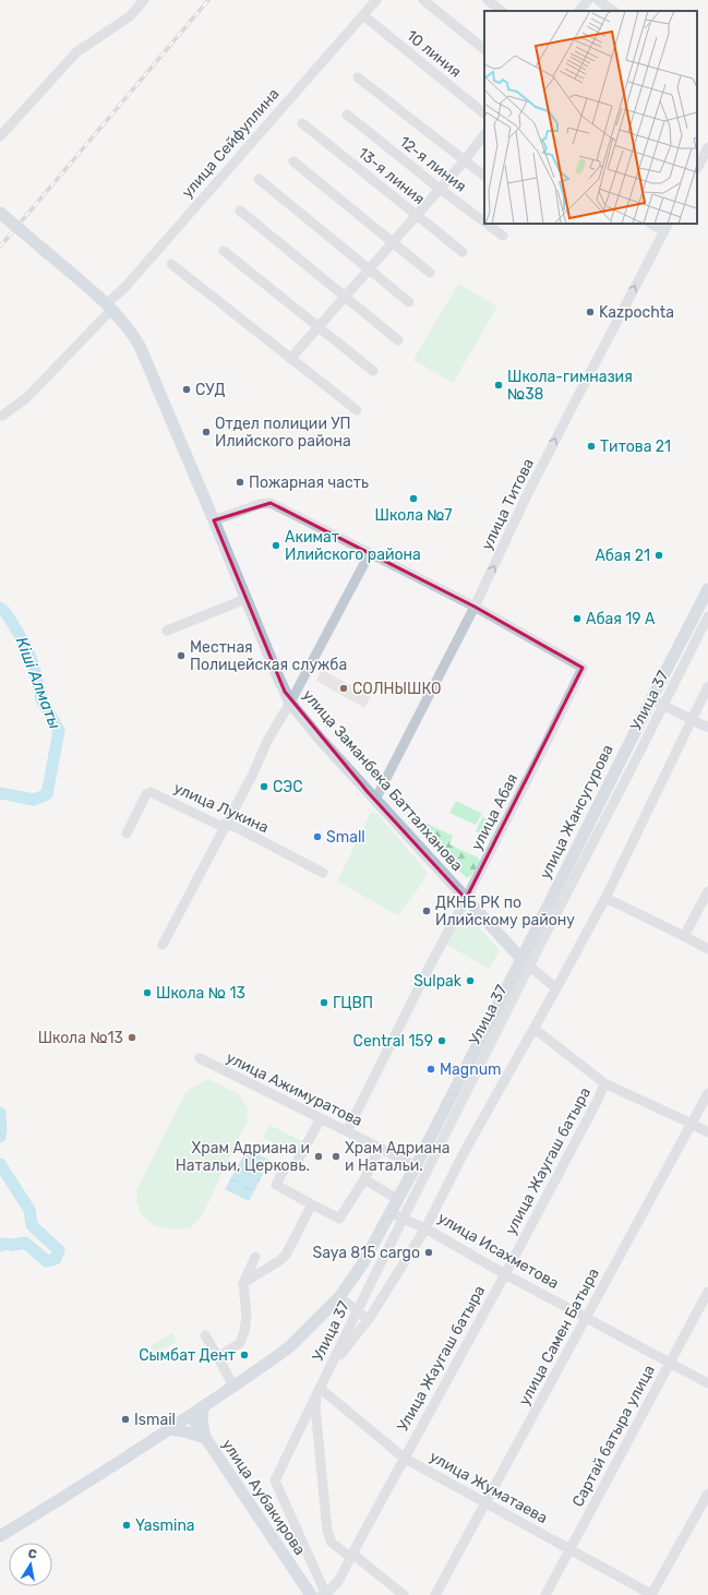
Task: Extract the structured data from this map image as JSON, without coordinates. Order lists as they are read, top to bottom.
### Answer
{
  "streets": {
    "main road": ["улица Заманбека Батталханова", "улица Жансугурова", "улица Аубакирова"],
    "street": [
      "10 линия",
      "улица Сейфуллина",
      "12-я линия",
      "13-я линия",
      "улица Титова",
      "Улица 37",
      "улица Лукина",
      "улица Абая",
      "улица Ажимуратова",
      "улица Жаугаш батыра",
      "улица Исахметова",
      "улица Самен Батыра",
      "Улица Жаугаш батыра",
      "Сартай батыра улица",
      "улица Жуматаева"
    ]
  },
  "crossings": [
    ["10 линия", "улица Сейфуллина"],
    ["улица Сейфуллина", "улица Заманбека Батталханова"],
    ["улица Титова", "улица Заманбека Батталханова"],
    ["улица Титова", "улица Абая"],
    ["улица Заманбека Батталханова", "улица Абая"],
    ["улица Заманбека Батталханова", "улица Жансугурова"],
    ["улица Абая", "улица Ажимуратова"],
    ["улица Жансугурова", "улица Ажимуратова"],
    ["улица Жансугурова", "улица Аубакирова"],
    ["улица Жаугаш батыра", "улица Исахметова"],
    ["улица Жаугаш батыра", "Улица Жаугаш батыра"],
    ["улица Исахметова", "улица Самен Батыра"],
    ["улица Исахметова", "Улица Жаугаш батыра"],
    ["улица Исахметова", "Сартай батыра улица"],
    ["улица Самен Батыра", "улица Жуматаева"],
    ["Улица Жаугаш батыра", "улица Жуматаева"],
    ["Сартай батыра улица", "улица Жуматаева"]
  ],
  "one_way": ["улица Титова"],
  "water": ["Кіші Алматы"],
  "places": [
    "Kazpochta",
    "Школа-гимназия №38",
    "СУД",
    "Отдел полиции УП Илийского района",
    "Титова 21",
    "Пожарная часть",
    "Школа №7",
    "Акимат Илийского района",
    "Абая 21",
    "Абая 19 А",
    "Местная Полицейская служба",
    "СОЛНЫШКО",
    "СЭС",
    "Small",
    "ДКНБ РК по Илийскому району",
    "Sulpak",
    "Школа № 13",
    "ГЦВП",
    "Школа №13",
    "Central 159",
    "Magnum",
    "Храм Адриана и Натальи, Церковь.",
    "Храм Адриана и Натальи.",
    "Saya 815 cargo",
    "Сымбат Дент",
    "Ismail",
    "Yasmina"
  ],
  "north": "top"
}
